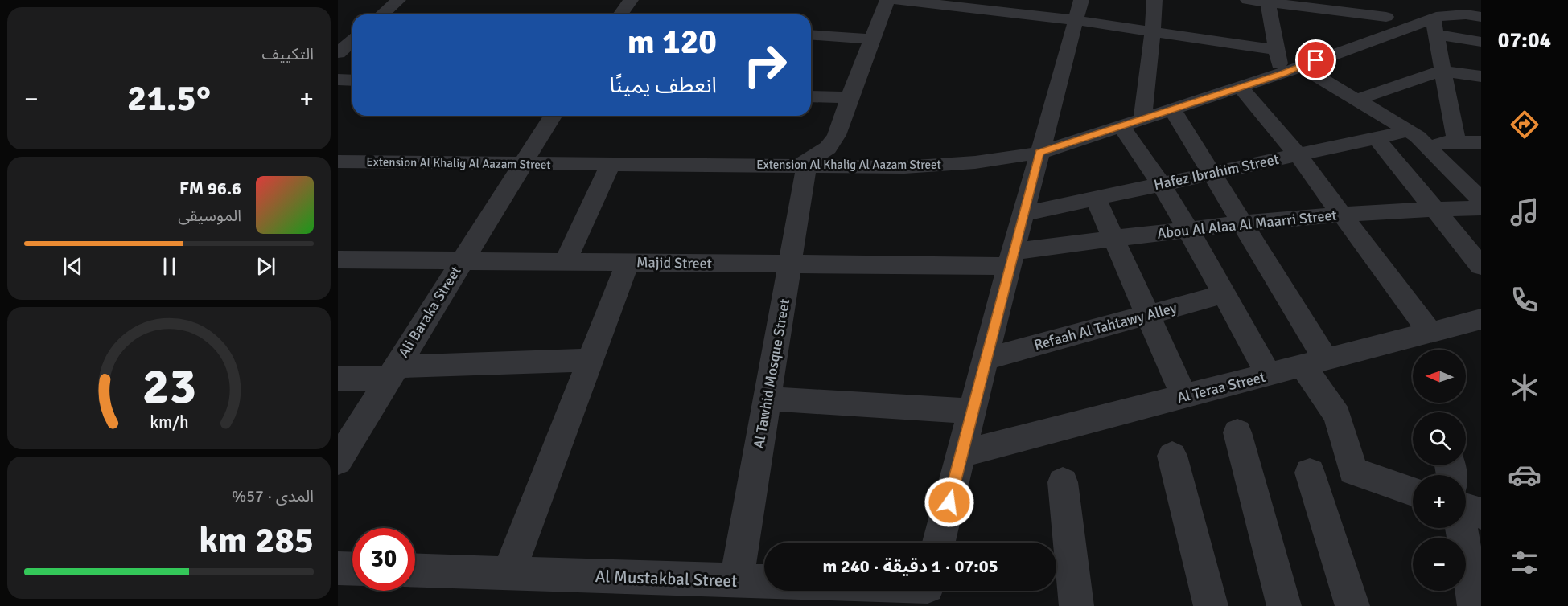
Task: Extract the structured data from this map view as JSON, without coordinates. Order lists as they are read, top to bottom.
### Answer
{
  "streets": {
    "street": [
      "Extension Al Khalig Al Aazam Street",
      "Hafez Ibrahim Street",
      "Abou Al Alaa Al Maarri Street",
      "Majid Street",
      "Ali Baraka Street",
      "Refaah Al Tahtawy Alley",
      "Al Tawhid Mosque Street",
      "Al Teraa Street",
      "Al Mustakbal Street"
    ]
  },
  "crossings": [
    ["Extension Al Khalig Al Aazam Street", "Ali Baraka Street"],
    ["Extension Al Khalig Al Aazam Street", "Al Tawhid Mosque Street"],
    ["Abou Al Alaa Al Maarri Street", "Majid Street"],
    ["Majid Street", "Ali Baraka Street"],
    ["Majid Street", "Al Tawhid Mosque Street"],
    ["Al Tawhid Mosque Street", "Al Mustakbal Street"]
  ],
  "north": "left",
  "page": {
    "tabs": "07:04",
    "tile": [
      "التكييف",
      ["المدى · 57%", "285 km"]
    ],
    "turn": ["120 m", "انعطف يمينًا"],
    "heat": ["−", "21.5°", "+"],
    "song": ["96.6 FM", "الموسيقى"],
    "map_buttons": ["+", "−"],
    "limit": "30",
    "trip": "07:05 · 1 دقيقة · 240 m",
    "gauge": ["23", "km/h"]
  }
}
